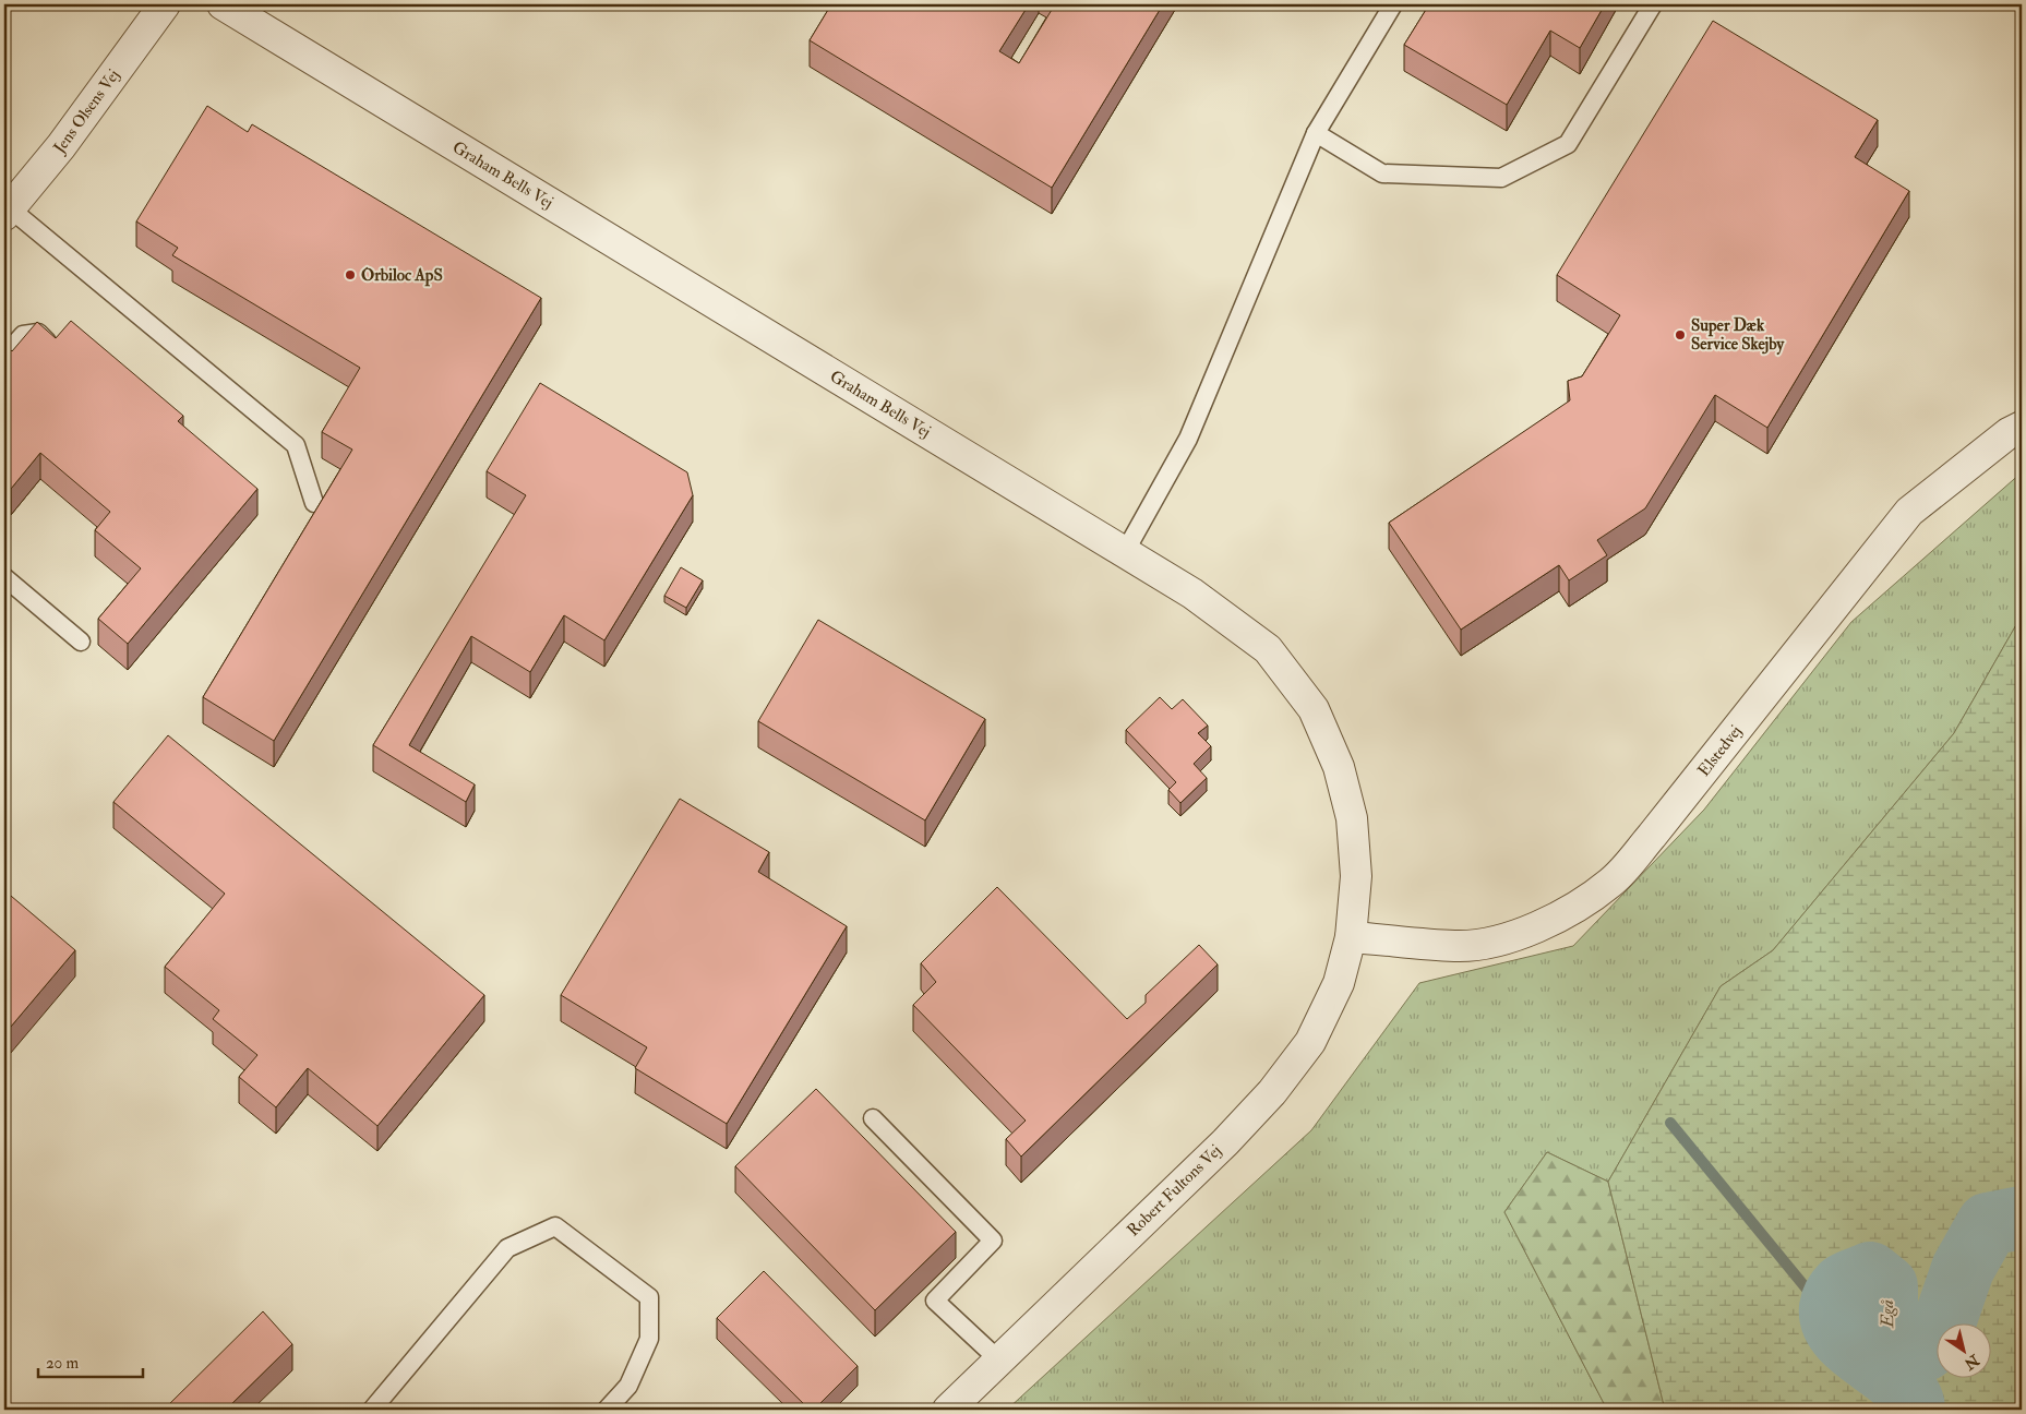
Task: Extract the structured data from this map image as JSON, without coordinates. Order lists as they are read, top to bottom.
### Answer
{
  "streets": {
    "street": [
      "Jens Olsens Vej",
      "Graham Bells Vej",
      "Elstedvej",
      "Robert Fultons Vej"
    ]
  },
  "crossings": [
    ["Graham Bells Vej", "Elstedvej"],
    ["Graham Bells Vej", "Robert Fultons Vej"],
    ["Elstedvej", "Robert Fultons Vej"]
  ],
  "water": ["Egå"],
  "places": ["Orbiloc ApS", "Super Dæk Service Skejby"],
  "scale_bar": "20 m",
  "north": "bottom right"
}
